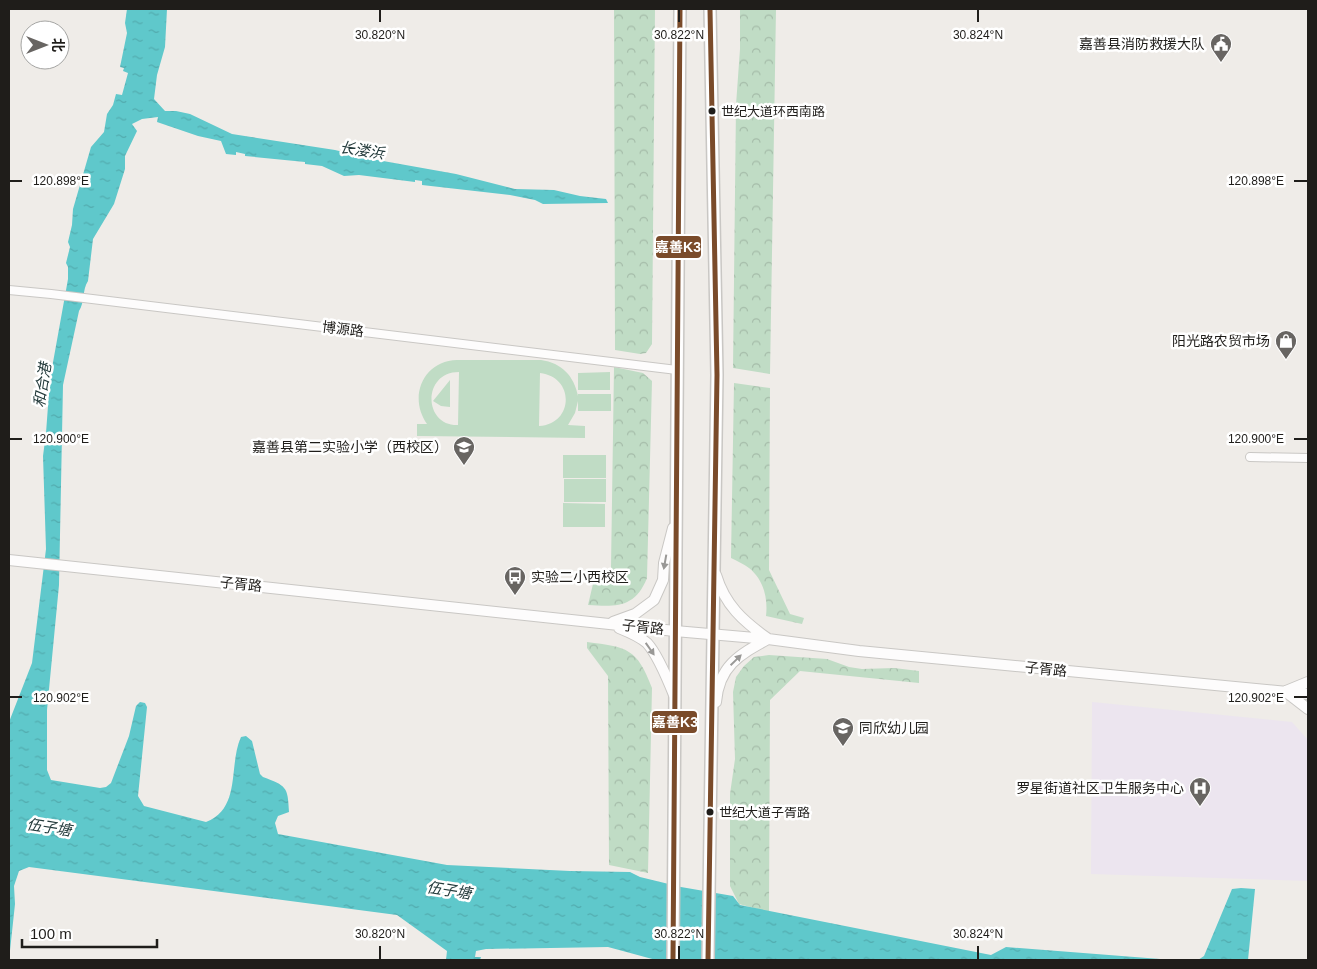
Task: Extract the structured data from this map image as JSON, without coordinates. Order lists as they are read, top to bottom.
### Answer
{
  "streets": {
    "street": ["博源路", "子胥路"]
  },
  "water": ["长溇浜", "和合港", "伍子塘"],
  "places": {
    "public building": ["嘉善县消防救援大队"],
    "other": ["世纪大道环西南路", "世纪大道子胥路"],
    "shop": ["阳光路农贸市场"],
    "school or university": ["嘉善县第二实验小学（西校区）", "同欣幼儿园"],
    "bus stop": ["实验二小西校区"],
    "hospital": ["罗星街道社区卫生服务中心"]
  },
  "lines": ["transit line 嘉善K3"],
  "scale_bar": "100 m",
  "north": "right",
  "coordinates": [
    "30.820°N",
    "30.822°N",
    "30.824°N",
    "120.898°E",
    "120.900°E",
    "120.902°E"
  ]
}
